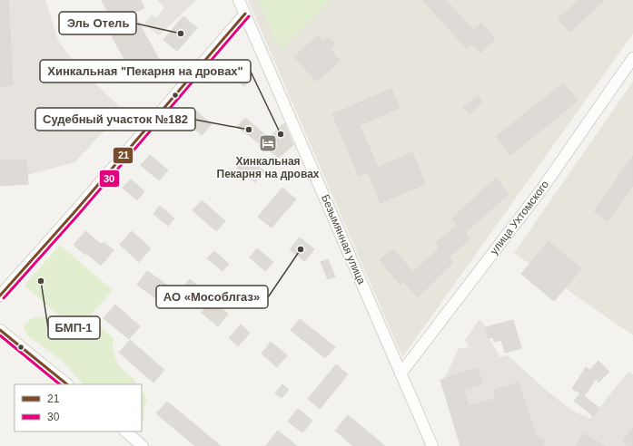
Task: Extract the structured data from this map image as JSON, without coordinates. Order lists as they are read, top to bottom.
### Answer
{
  "streets": {
    "street": ["улица Ухтомского", "Безымянная улица"]
  },
  "crossings": [
    ["улица Ухтомского", "Безымянная улица"]
  ],
  "places": {
    "other": [
      "Эль Отель",
      "Судебный участок №182",
      "Хинкальная \"Пекарня на дровах\"",
      "АО «Мособлгаз»",
      "БМП-1"
    ],
    "hotel": ["Хинкальная Пекарня на дровах"]
  },
  "lines": ["transit line 21", "transit line 30"],
  "legend": ["21", "30"]
}
